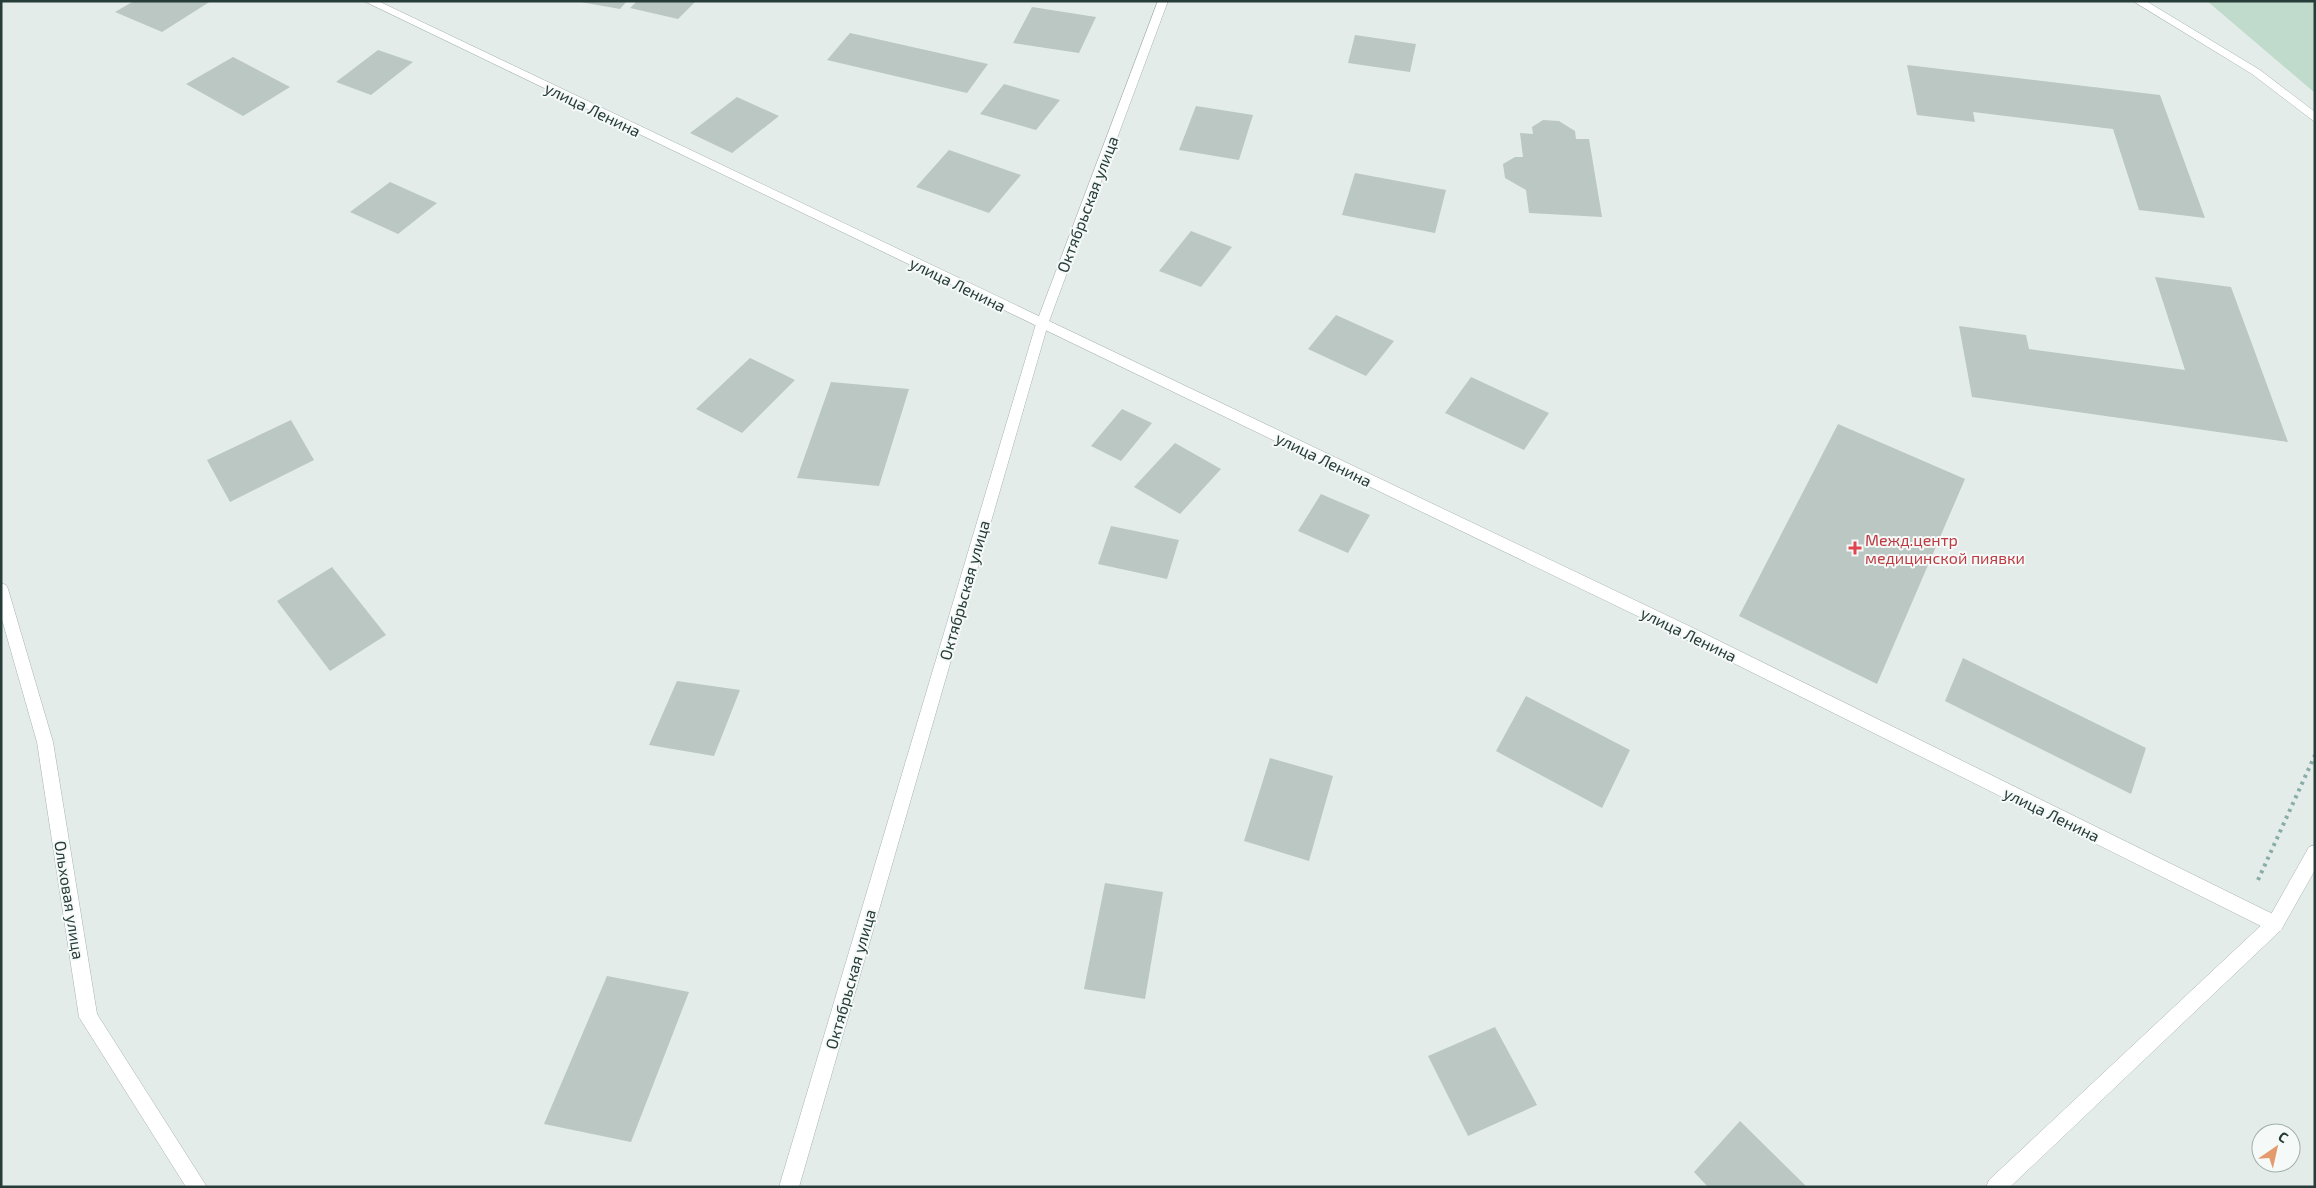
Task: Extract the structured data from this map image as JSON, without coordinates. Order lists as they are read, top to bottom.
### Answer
{
  "streets": {
    "street": ["улица Ленина", "Октябрьская улица", "Ольховая улица"]
  },
  "crossings": [
    ["улица Ленина", "Октябрьская улица"]
  ],
  "places": {
    "health": ["Межд.центр медицинской пиявки"]
  },
  "north": "top right"
}
